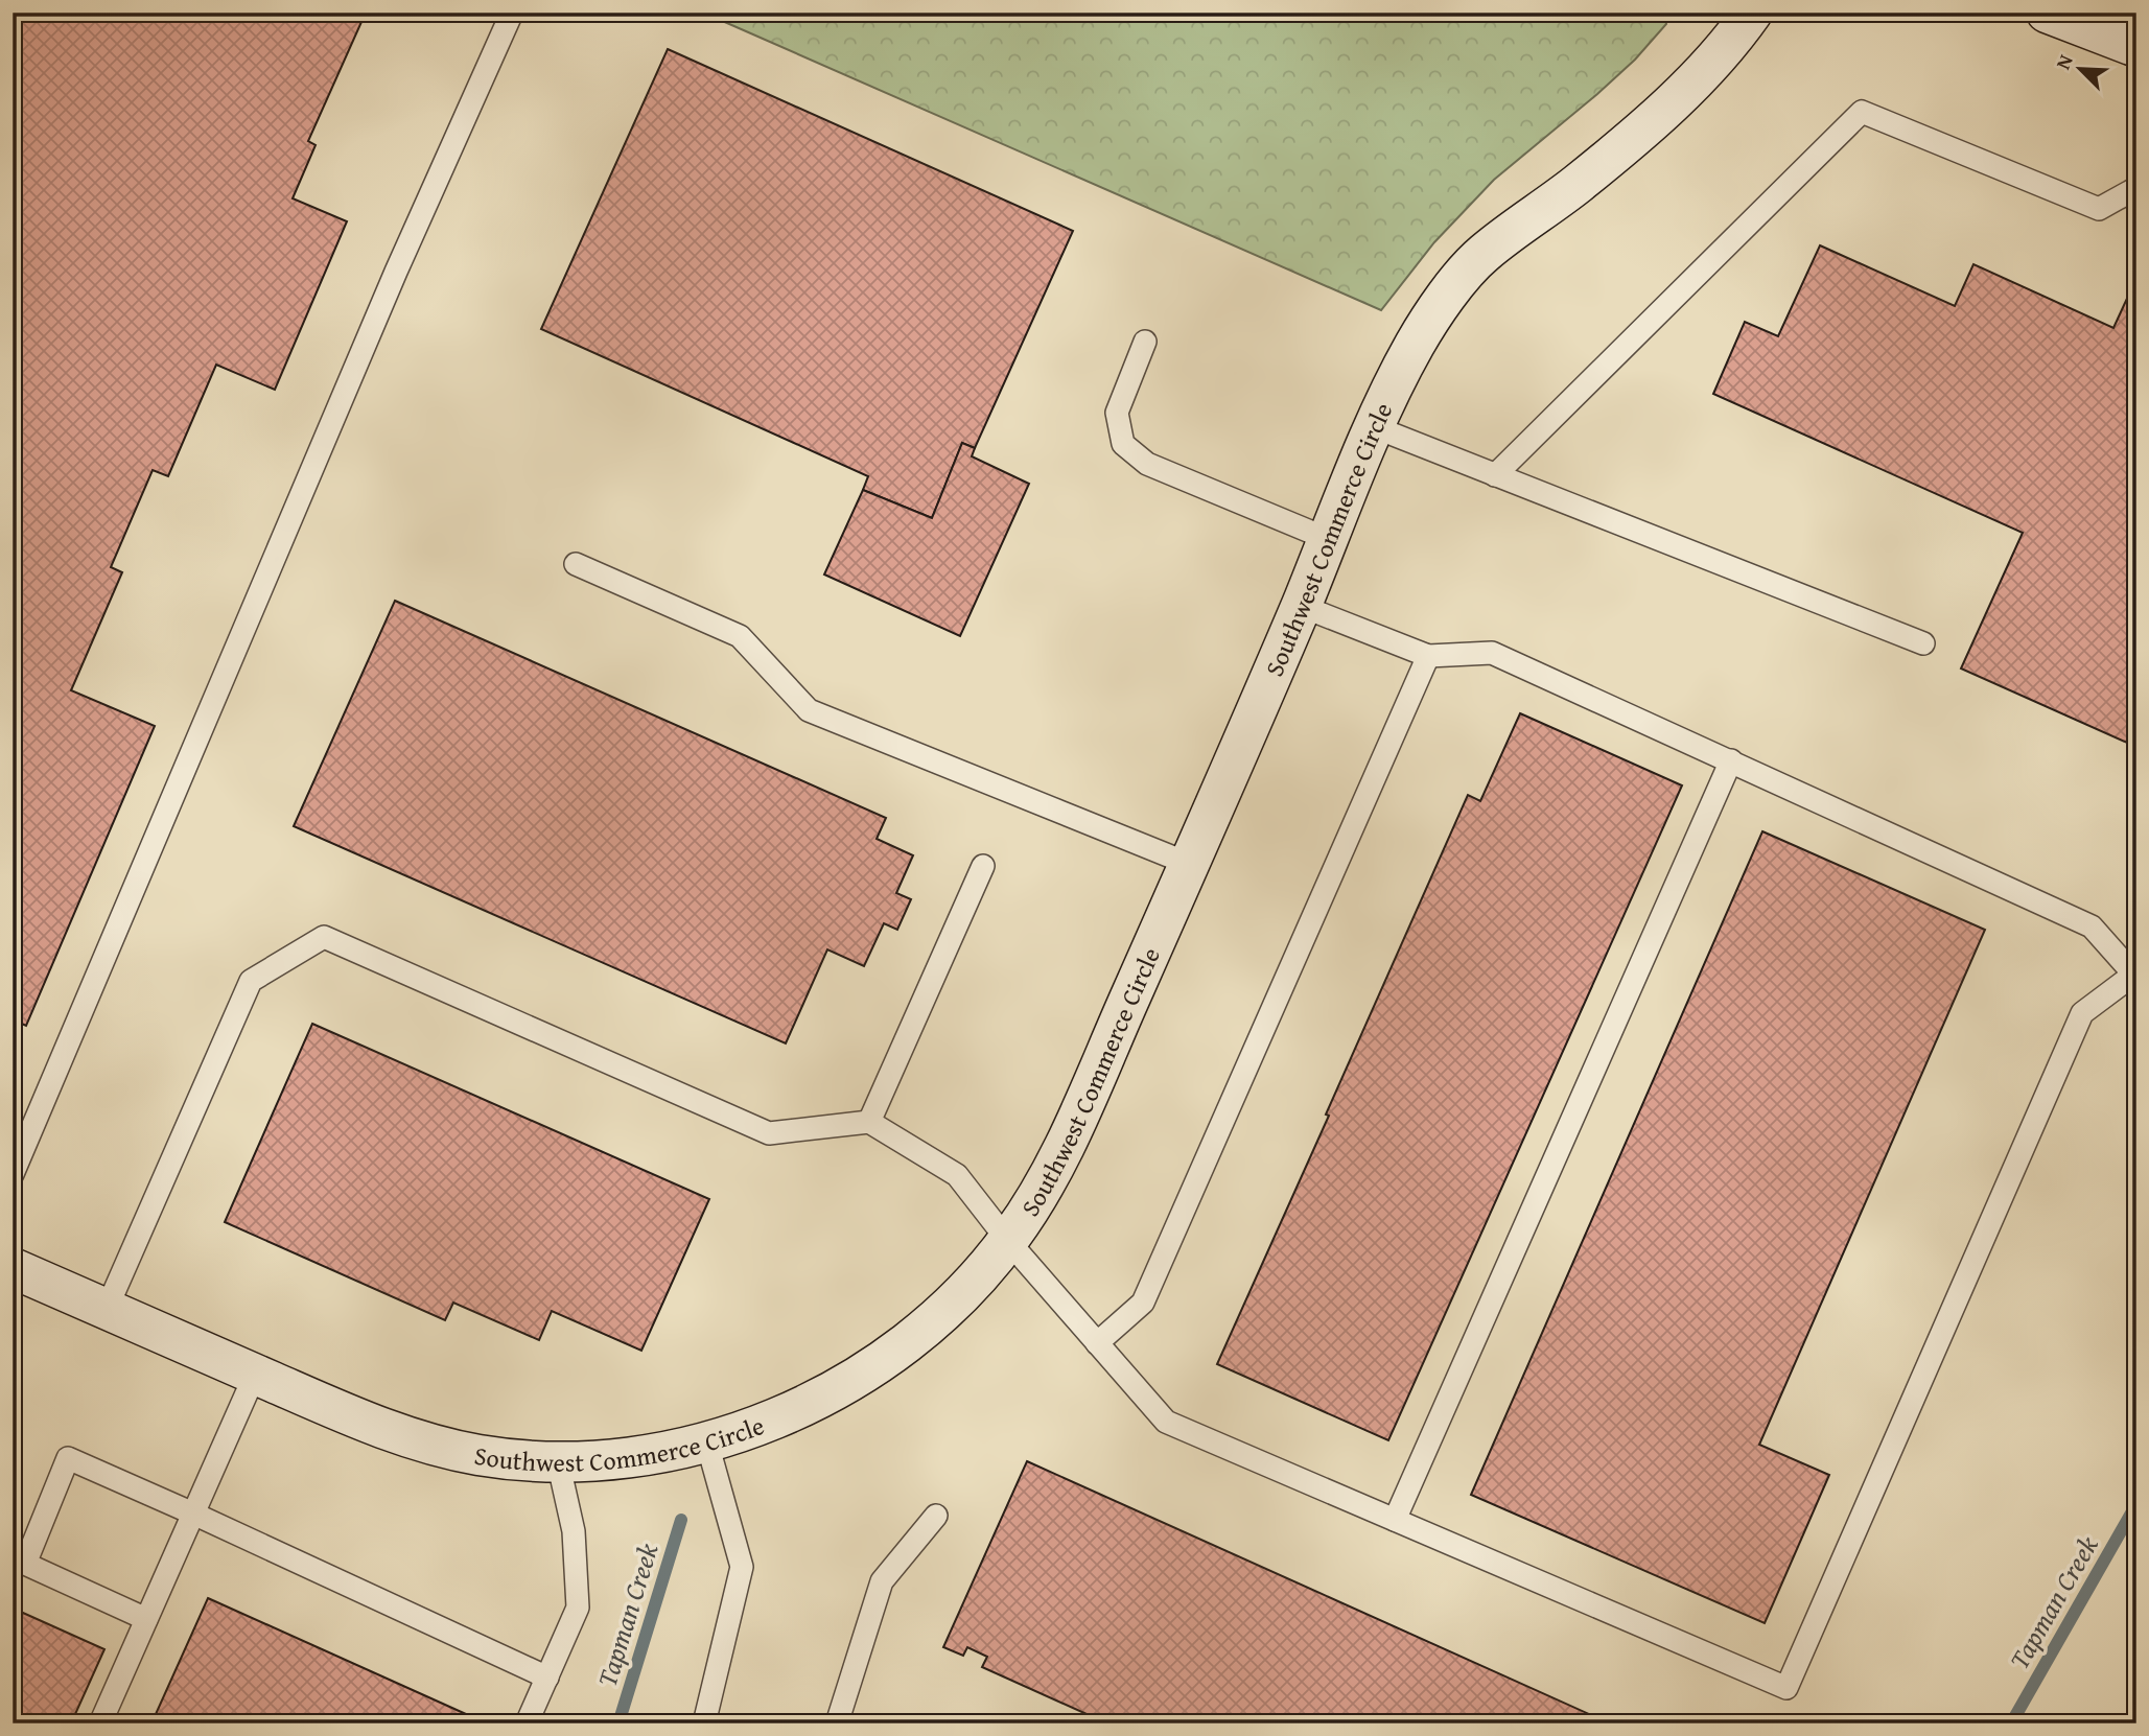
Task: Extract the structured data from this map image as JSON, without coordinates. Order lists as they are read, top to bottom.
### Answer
{
  "streets": {
    "street": ["Southwest Commerce Circle"]
  },
  "water": ["Tapman Creek"],
  "north": "top left"
}
